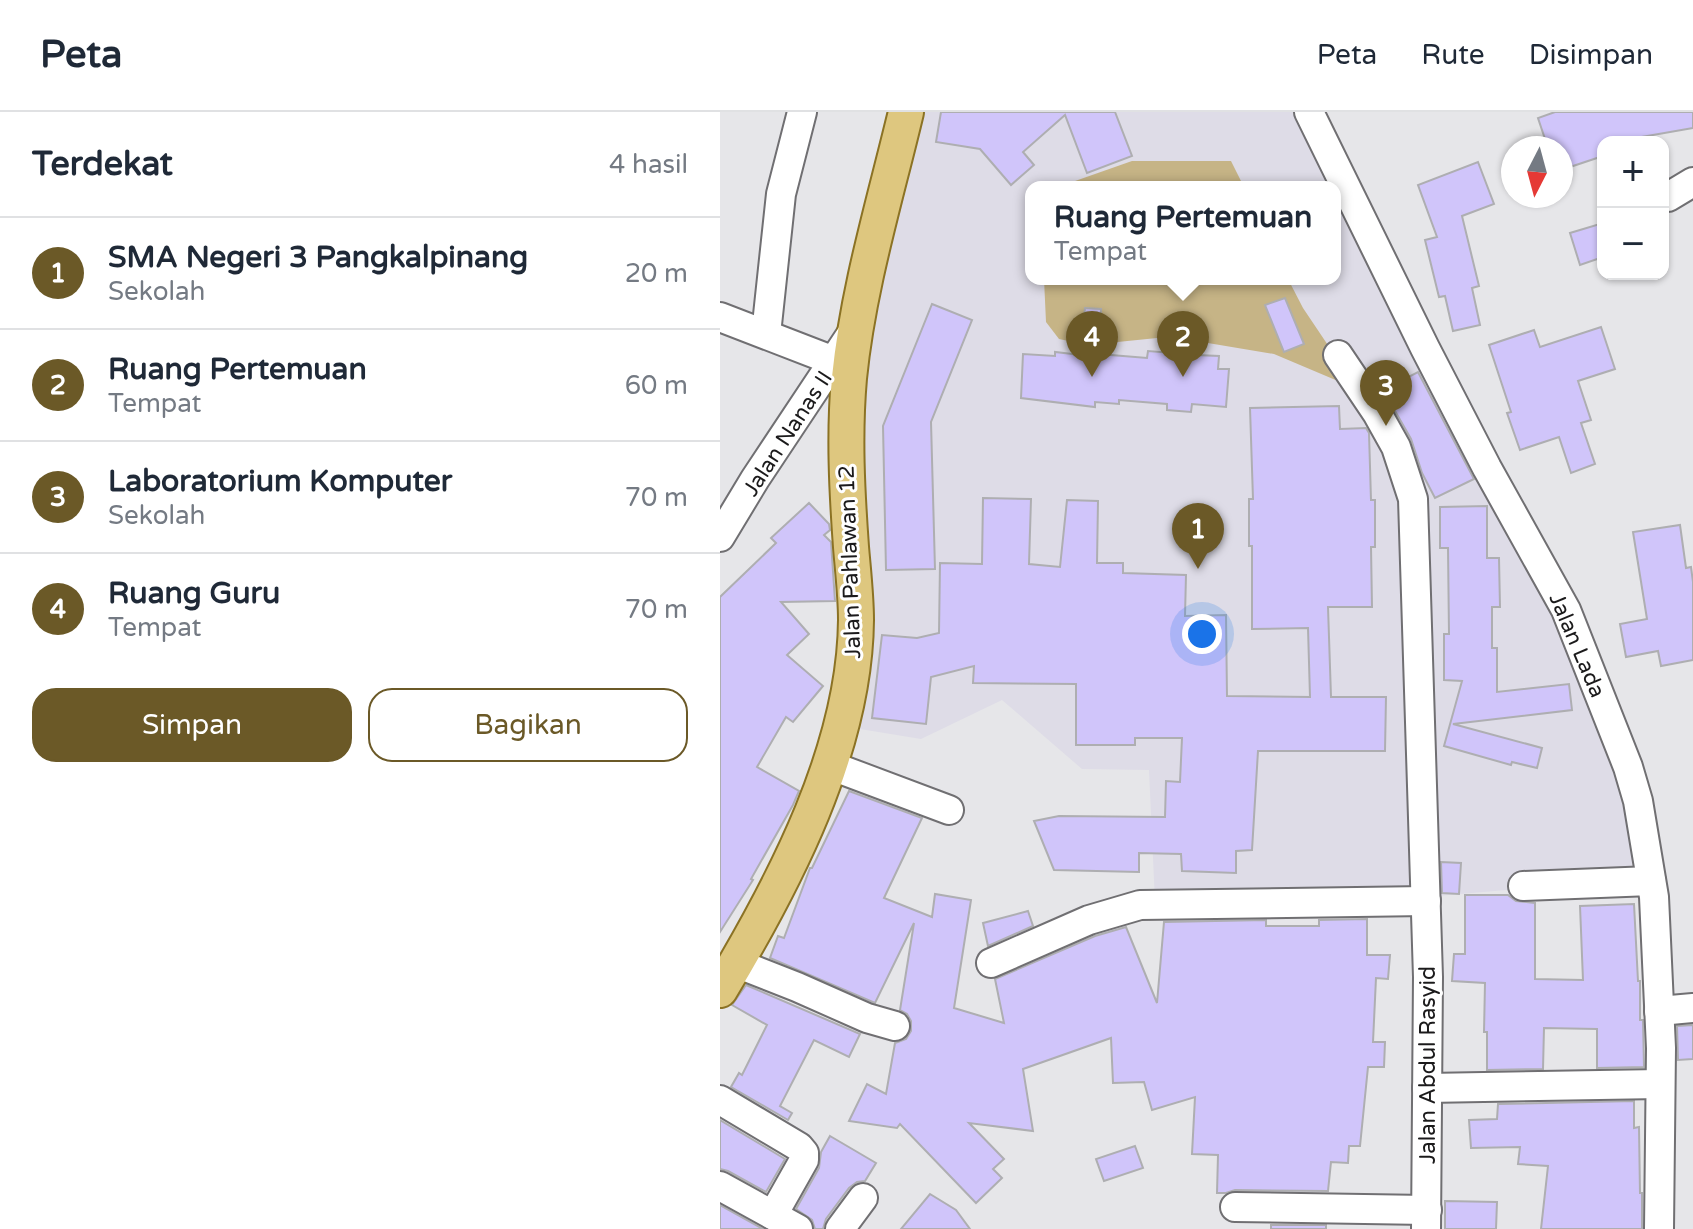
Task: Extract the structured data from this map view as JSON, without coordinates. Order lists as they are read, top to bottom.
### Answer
{
  "streets": {
    "main road": ["Jalan Pahlawan 12"],
    "street": ["Jalan Nanas II", "Jalan Lada", "Jalan Abdul Rasyid"]
  },
  "crossings": [
    ["Jalan Nanas II", "Jalan Pahlawan 12"]
  ],
  "north": "bottom",
  "page": {
    "header": "Peta",
    "nav": ["Peta", "Rute", "Disimpan"],
    "heading": ["Terdekat", "4 hasil"],
    "map_buttons": ["+", "−"],
    "popup": ["Ruang Pertemuan", "Tempat"],
    "list": [
      {
        "mark": "1",
        "name": "SMA Negeri 3 Pangkalpinang",
        "note": "Sekolah",
        "value": "20 m"
      },
      {
        "mark": "2",
        "name": "Ruang Pertemuan",
        "note": "Tempat",
        "value": "60 m"
      },
      {
        "mark": "3",
        "name": "Laboratorium Komputer",
        "note": "Sekolah",
        "value": "70 m"
      },
      {
        "mark": "4",
        "name": "Ruang Guru",
        "note": "Tempat",
        "value": "70 m"
      }
    ],
    "pins": [
      "2",
      "4",
      "3",
      "1"
    ],
    "buttons": ["Simpan", "Bagikan"]
  }
}
